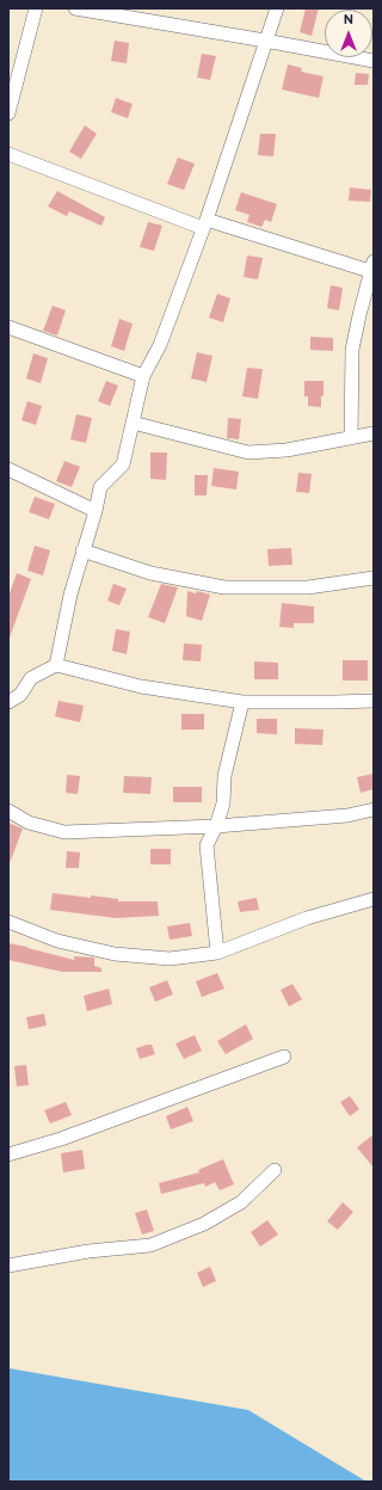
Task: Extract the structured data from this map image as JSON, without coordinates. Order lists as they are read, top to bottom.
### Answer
{
  "north": "top"
}
